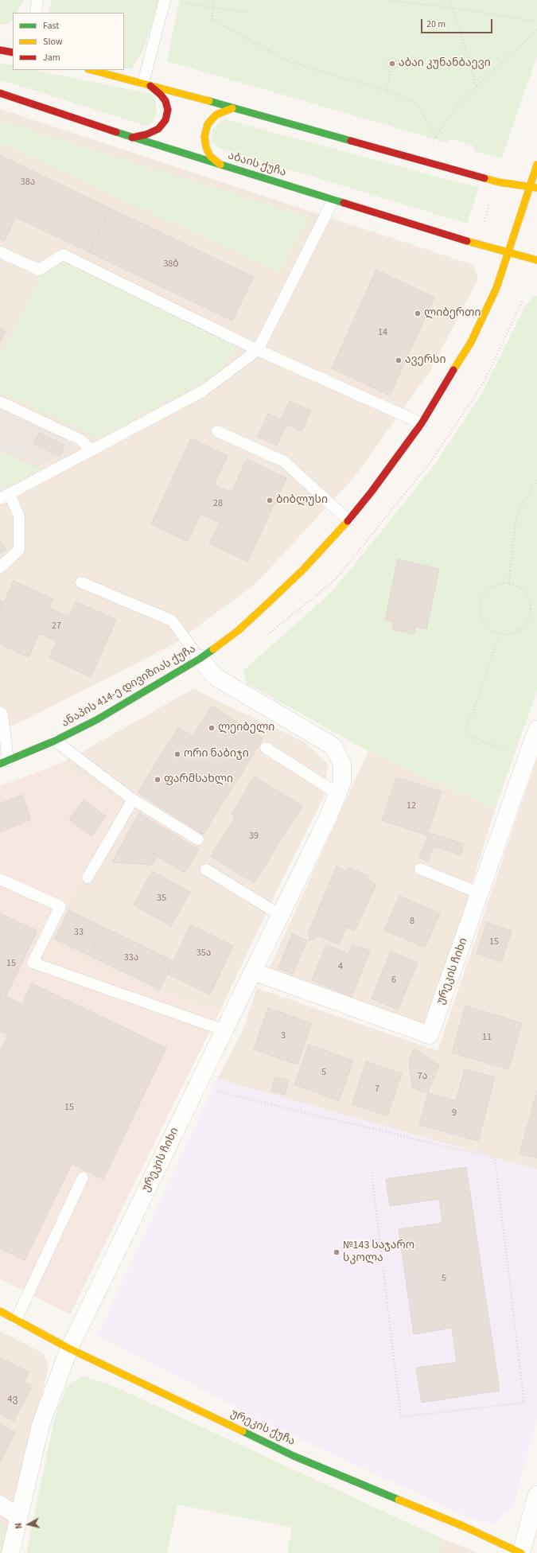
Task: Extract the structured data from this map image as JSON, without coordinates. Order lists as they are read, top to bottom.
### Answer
{
  "streets": {
    "street": [
      "აბაის ქუჩა",
      "ანაპის 414-ე დივიზიას ქუჩა",
      "ურეკის ჩიხი",
      "ურეკის ქუჩა"
    ]
  },
  "crossings": [
    ["აბაის ქუჩა", "ანაპის 414-ე დივიზიას ქუჩა"],
    ["ანაპის 414-ე დივიზიას ქუჩა", "ურეკის ჩიხი"],
    ["ურეკის ჩიხი", "ურეკის ქუჩა"]
  ],
  "places": [
    "აბაი კუნანბაევი",
    "ლიბერთი",
    "ავერსი",
    "ბიბლუსი",
    "ლეიბელი",
    "ორი ნაბიჯი",
    "ფარმსახლი",
    "№143 საჯარო სკოლა"
  ],
  "house_numbers": [
    "38ა",
    "38ბ",
    "14",
    "28",
    "27",
    "12",
    "39",
    "35",
    "8",
    "33",
    "15",
    "35ა",
    "33ა",
    "15",
    "4",
    "6",
    "3",
    "11",
    "5",
    "7ა",
    "7",
    "15",
    "9",
    "5",
    "4ვ"
  ],
  "legend": ["Fast", "Slow", "Jam"],
  "scale_bar": "20 m",
  "north": "left"
}
